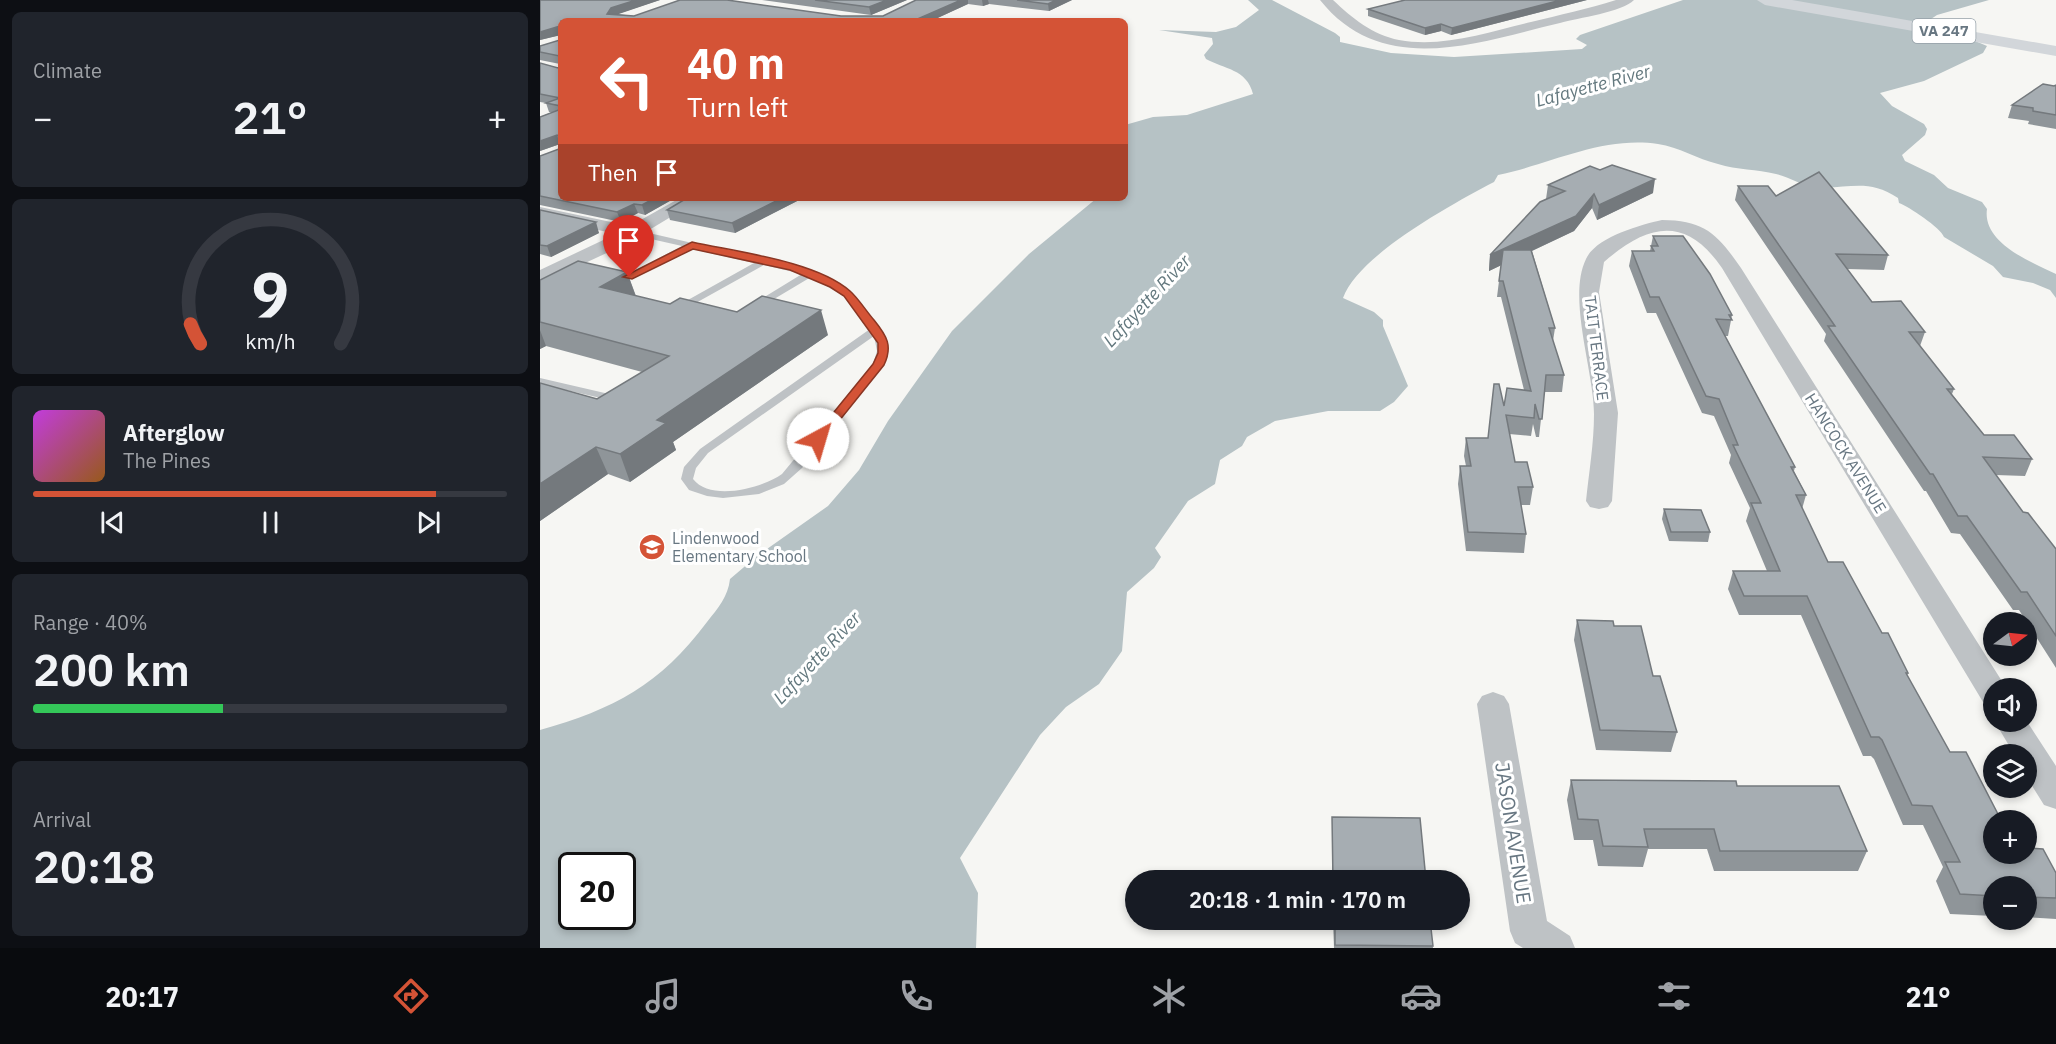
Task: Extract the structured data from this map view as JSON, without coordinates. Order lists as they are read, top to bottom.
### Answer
{
  "streets": {
    "main road": ["VA 247"],
    "street": ["TAIT TERRACE", "HANCOCK AVENUE", "JASON AVENUE"]
  },
  "crossings": [
    ["TAIT TERRACE", "HANCOCK AVENUE"]
  ],
  "water": ["Lafayette River"],
  "places": {
    "school or university": ["Lindenwood Elementary School"]
  },
  "north": "right",
  "page": {
    "tile": [
      "Climate",
      ["Range · 40%", "200 km"],
      ["Arrival", "20:18"]
    ],
    "turn": ["40 m", "Turn left"],
    "heat": ["−", "21°", "+"],
    "then": "Then",
    "song": ["Afterglow", "The Pines"],
    "map_buttons": ["+", "−"],
    "limit": "20",
    "trip": "20:18 · 1 min · 170 m",
    "tabs": ["20:17", "21°"],
    "gauge": ["9", "km/h"]
  }
}
